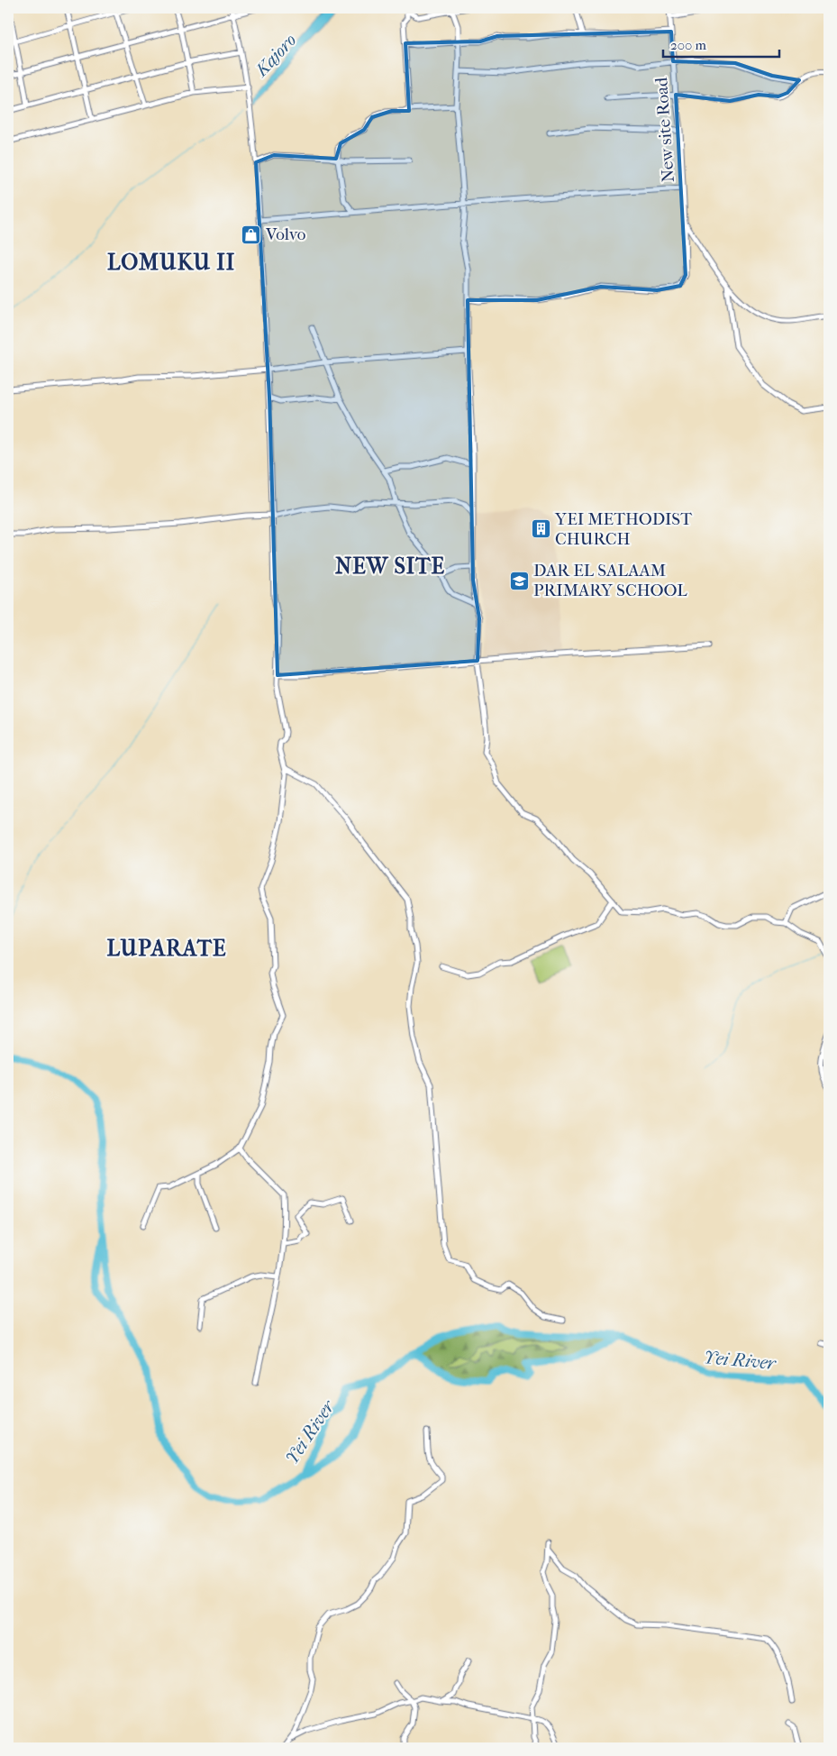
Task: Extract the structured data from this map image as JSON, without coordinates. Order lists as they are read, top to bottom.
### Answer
{
  "streets": {
    "street": ["New site Road"]
  },
  "districts": ["LOMUKU II", "NEW SITE", "LUPARATE"],
  "water": ["Kajoro", "Yei River"],
  "places": {
    "shop": ["Volvo"],
    "building": ["YEI METHODIST CHURCH"],
    "school or university": ["DAR EL SALAAM PRIMARY SCHOOL"]
  },
  "scale_bar": "200 m"
}
